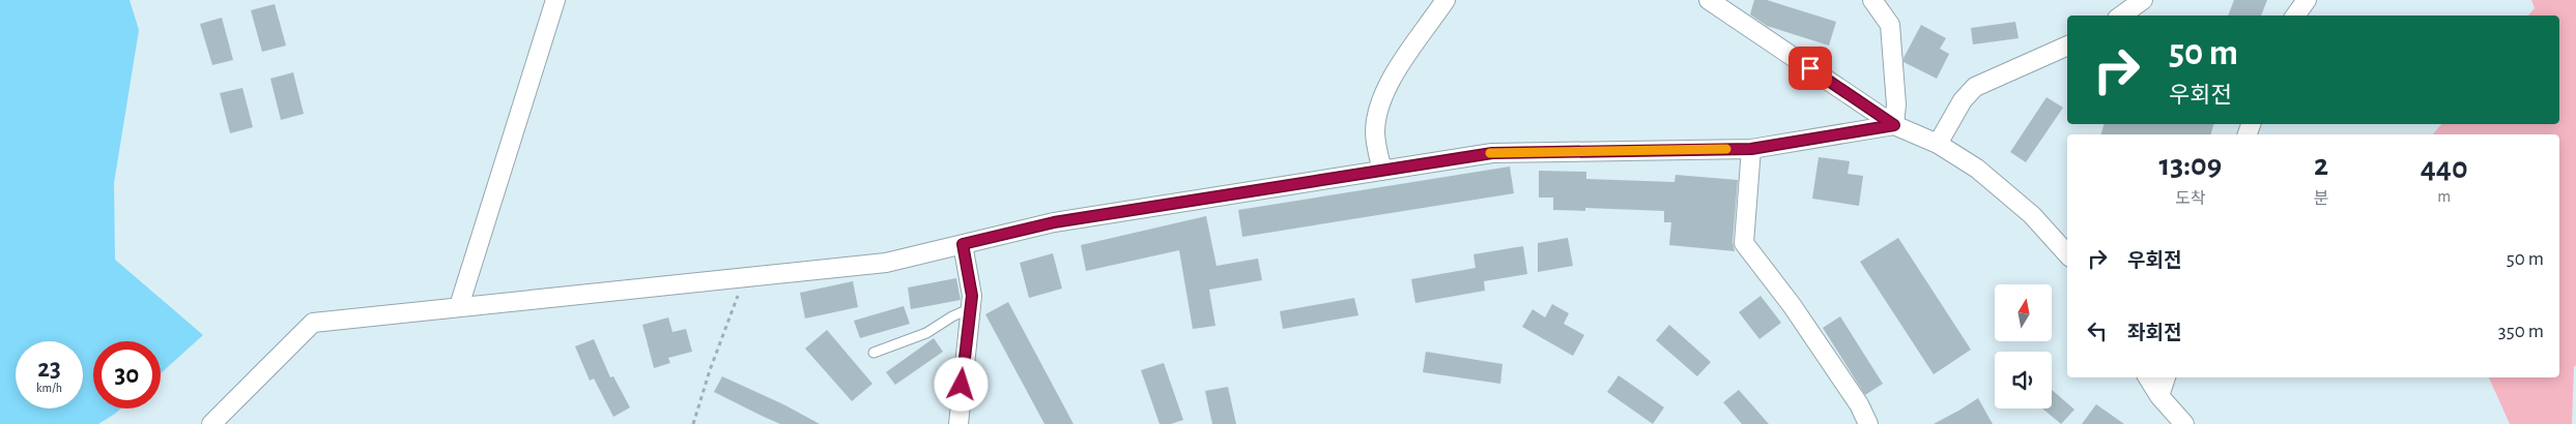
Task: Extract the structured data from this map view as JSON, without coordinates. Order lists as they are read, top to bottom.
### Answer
{
  "north": "top",
  "page": {
    "turn": ["50 m", "우회전"],
    "eta": [
      "13:09",
      "도착",
      "2",
      "분",
      "440",
      "m"
    ],
    "list": [
      {
        "name": "우회전",
        "value": "50 m"
      },
      {
        "name": "좌회전",
        "value": "350 m"
      }
    ],
    "speed": "23 km/h",
    "limit": "30"
  }
}
